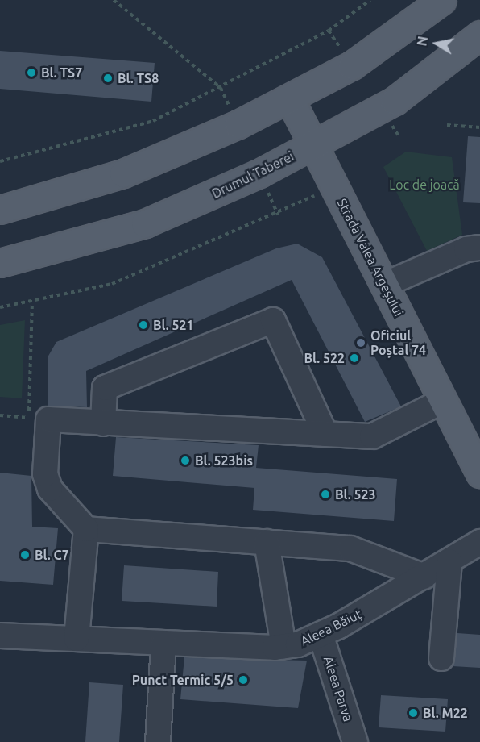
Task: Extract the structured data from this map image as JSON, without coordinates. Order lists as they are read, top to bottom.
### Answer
{
  "streets": {
    "main road": ["Drumul Taberei", "Strada Valea Argeșului"],
    "street": ["Aleea Băiuț", "Aleea Parva"]
  },
  "crossings": [
    ["Drumul Taberei", "Strada Valea Argeșului"],
    ["Aleea Băiuț", "Aleea Parva"]
  ],
  "parks": ["Loc de joacă"],
  "places": [
    "Bl. TS7",
    "Bl. TS8",
    "Bl. 521",
    "Oficiul Poștal 74",
    "Bl. 522",
    "Bl. 523bis",
    "Bl. 523",
    "Bl. C7",
    "Punct Termic 5/5",
    "Bl. M22"
  ],
  "north": "left"
}
